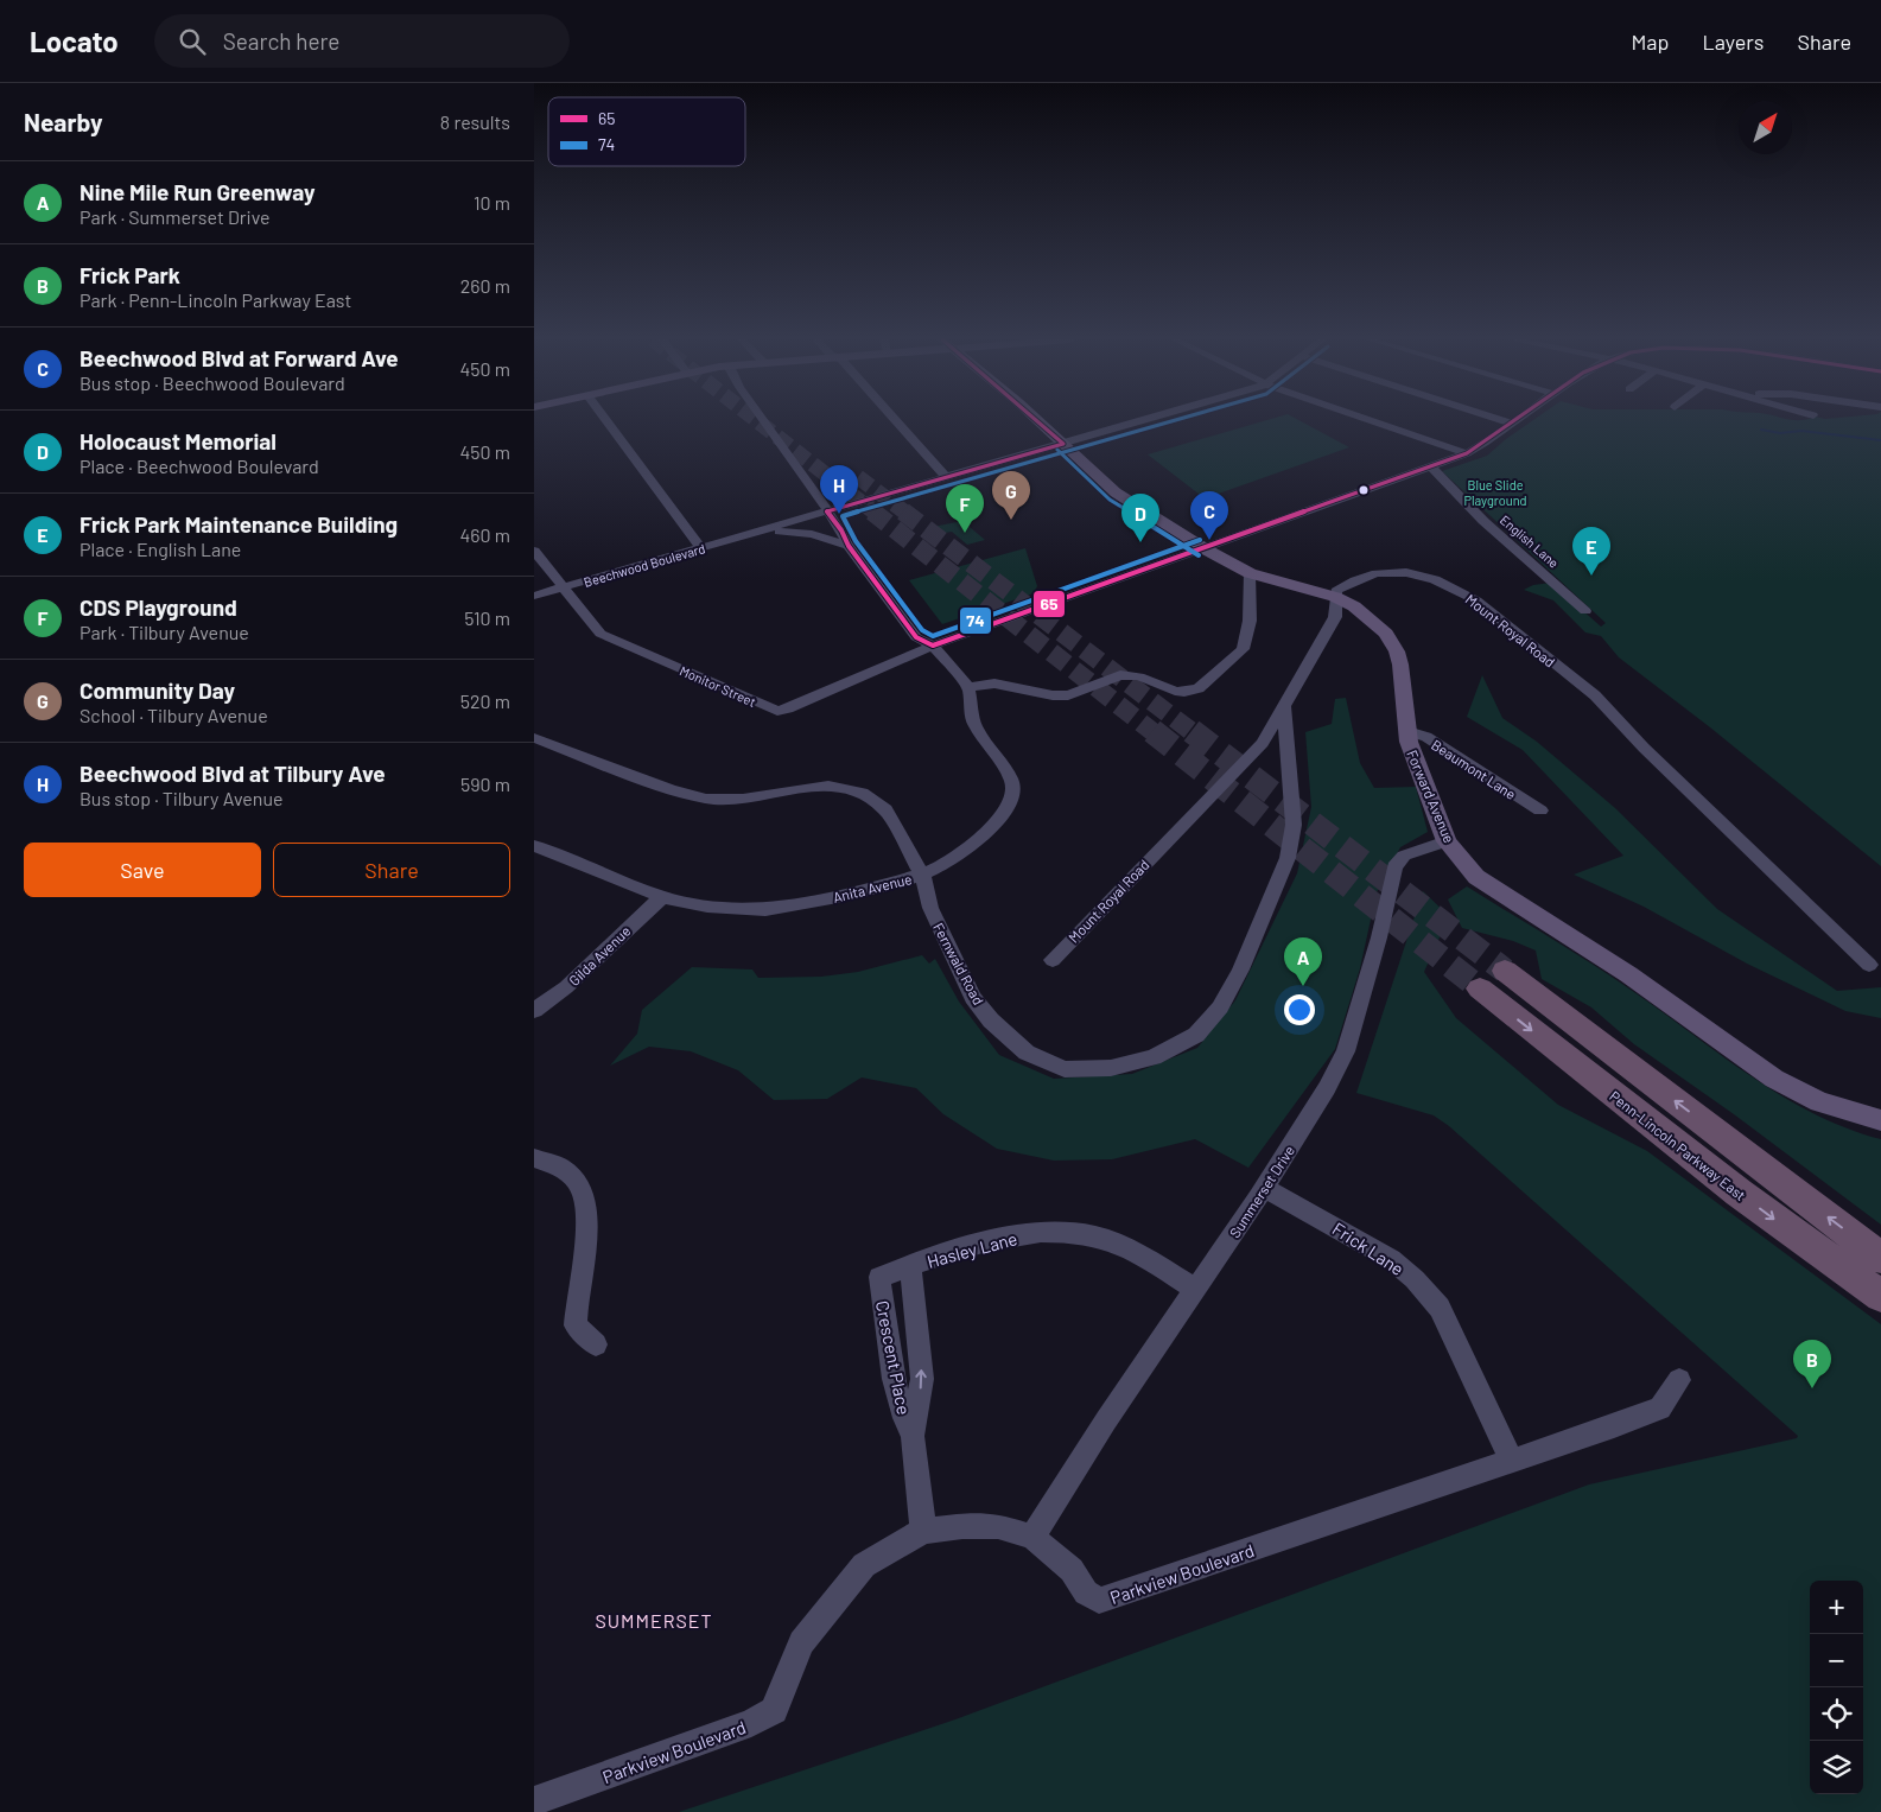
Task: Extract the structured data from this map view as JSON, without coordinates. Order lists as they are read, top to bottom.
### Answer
{
  "streets": {
    "highway": ["Penn-Lincoln Parkway East"],
    "main road": ["Forward Avenue"],
    "street": [
      "English Lane",
      "Beechwood Boulevard",
      "Mount Royal Road",
      "Monitor Street",
      "Beaumont Lane",
      "Anita Avenue",
      "Gilda Avenue",
      "Fernwald Road",
      "Summerset Drive",
      "Frick Lane",
      "Hasley Lane",
      "Crescent Place",
      "Parkview Boulevard"
    ]
  },
  "crossings": [
    ["Beechwood Boulevard", "Monitor Street"],
    ["Beechwood Boulevard", "Forward Avenue"],
    ["Mount Royal Road", "Forward Avenue"],
    ["Mount Royal Road", "Fernwald Road"],
    ["Beaumont Lane", "Forward Avenue"],
    ["Forward Avenue", "Summerset Drive"],
    ["Anita Avenue", "Gilda Avenue"],
    ["Anita Avenue", "Fernwald Road"],
    ["Summerset Drive", "Frick Lane"],
    ["Summerset Drive", "Hasley Lane"],
    ["Summerset Drive", "Parkview Boulevard"],
    ["Frick Lane", "Parkview Boulevard"],
    ["Hasley Lane", "Crescent Place"],
    ["Crescent Place", "Parkview Boulevard"]
  ],
  "districts": ["SUMMERSET"],
  "parks": ["Blue Slide Playground"],
  "lines": ["transit line 65", "transit line 74"],
  "legend": ["65", "74"],
  "north": "top right",
  "page": {
    "header": "Locato",
    "search": "Search here",
    "nav": ["Map", "Layers", "Share"],
    "heading": ["Nearby", "8 results"],
    "list": [
      {
        "mark": "A",
        "name": "Nine Mile Run Greenway",
        "note": "Park · Summerset Drive",
        "value": "10 m"
      },
      {
        "mark": "B",
        "name": "Frick Park",
        "note": "Park · Penn-Lincoln Parkway East",
        "value": "260 m"
      },
      {
        "mark": "C",
        "name": "Beechwood Blvd at Forward Ave",
        "note": "Bus stop · Beechwood Boulevard",
        "value": "450 m"
      },
      {
        "mark": "D",
        "name": "Holocaust Memorial",
        "note": "Place · Beechwood Boulevard",
        "value": "450 m"
      },
      {
        "mark": "E",
        "name": "Frick Park Maintenance Building",
        "note": "Place · English Lane",
        "value": "460 m"
      },
      {
        "mark": "F",
        "name": "CDS Playground",
        "note": "Park · Tilbury Avenue",
        "value": "510 m"
      },
      {
        "mark": "G",
        "name": "Community Day",
        "note": "School · Tilbury Avenue",
        "value": "520 m"
      },
      {
        "mark": "H",
        "name": "Beechwood Blvd at Tilbury Ave",
        "note": "Bus stop · Tilbury Avenue",
        "value": "590 m"
      }
    ],
    "pins": [
      "H",
      "G",
      "F",
      "C",
      "D",
      "E",
      "A",
      "B"
    ],
    "buttons": ["Save", "Share"],
    "map_buttons": ["+", "−"]
  }
}
